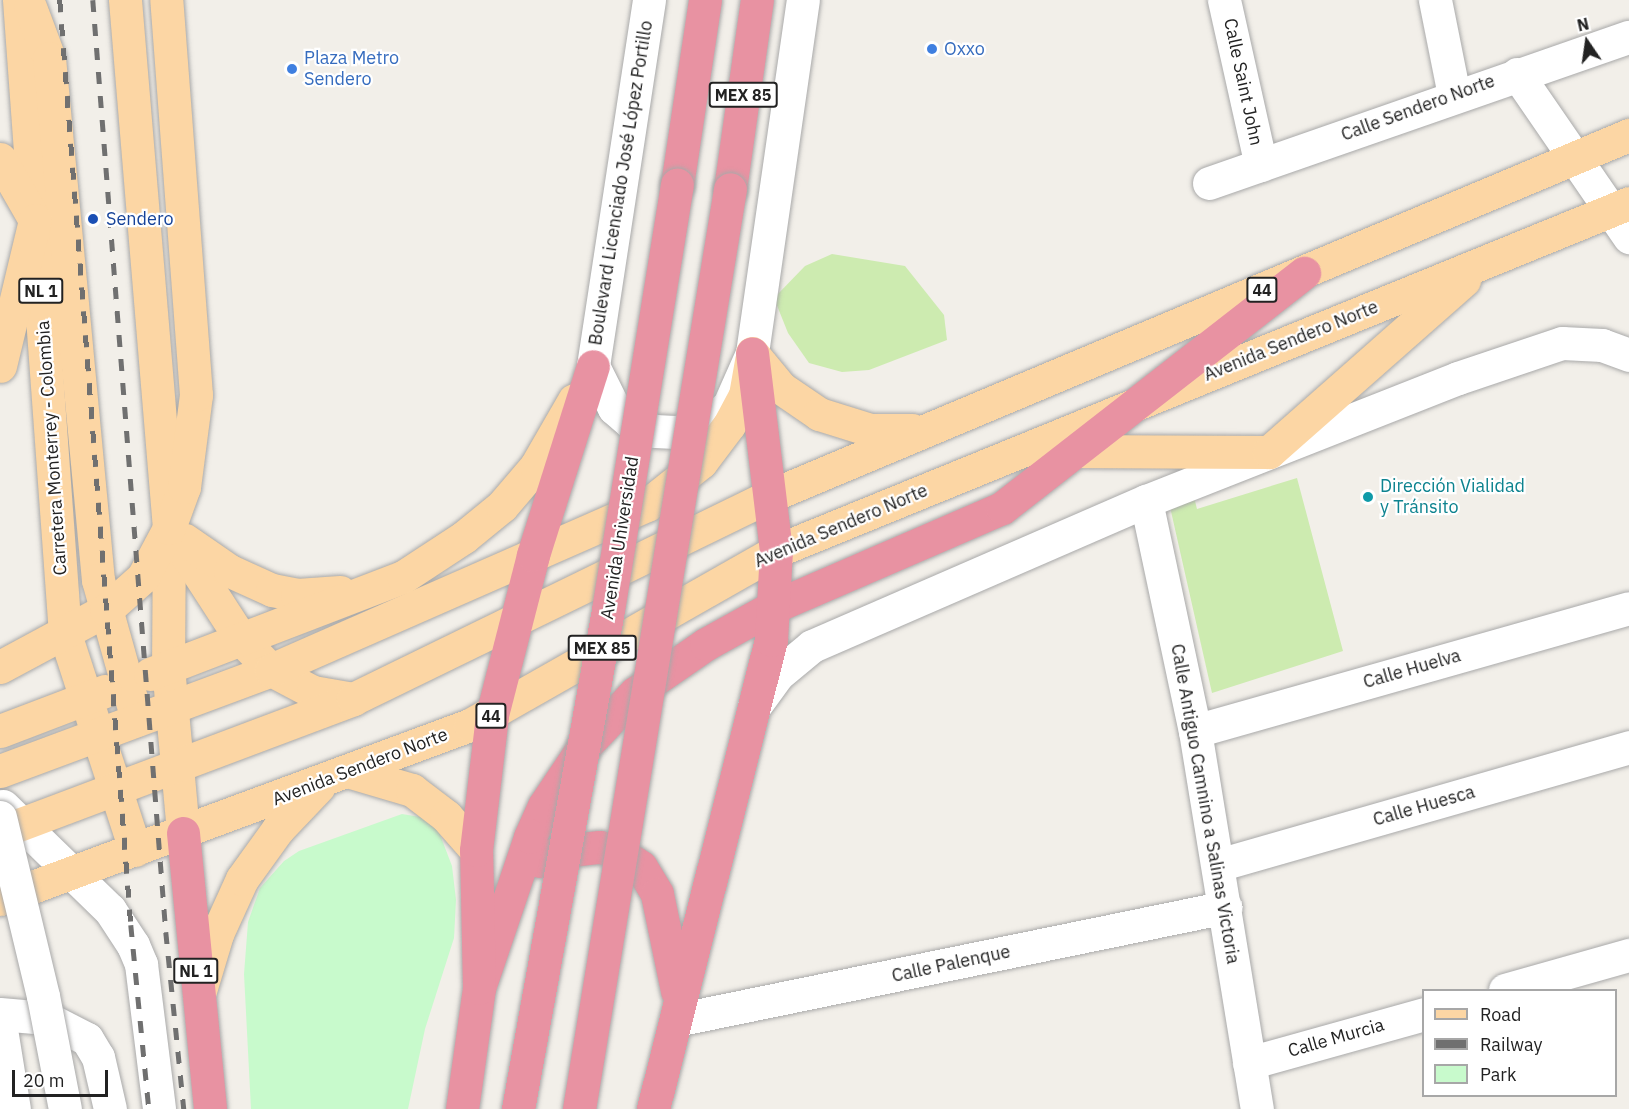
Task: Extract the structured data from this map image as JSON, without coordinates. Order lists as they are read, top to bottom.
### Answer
{
  "streets": {
    "highway": ["MEX 85", "NL 1", "Avenida Universidad"],
    "main road": ["44", "Avenida Sendero Norte", "Carretera Monterrey - Colombia"],
    "street": [
      "Calle Saint John",
      "Calle Sendero Norte",
      "Boulevard Licenciado José López Portillo",
      "Calle Huelva",
      "Calle Antiguo Camnino a Salinas Victoria",
      "Calle Huesca",
      "Calle Palenque",
      "Calle Murcia"
    ]
  },
  "crossings": [
    ["Calle Saint John", "Calle Sendero Norte"],
    ["44", "NL 1"],
    ["44", "Carretera Monterrey - Colombia"],
    ["NL 1", "Avenida Sendero Norte"],
    ["Avenida Sendero Norte", "Carretera Monterrey - Colombia"],
    ["Calle Huelva", "Calle Antiguo Camnino a Salinas Victoria"],
    ["Calle Antiguo Camnino a Salinas Victoria", "Calle Huesca"],
    ["Calle Antiguo Camnino a Salinas Victoria", "Calle Palenque"],
    ["Calle Antiguo Camnino a Salinas Victoria", "Calle Murcia"]
  ],
  "places": [
    "Oxxo",
    "Plaza Metro Sendero",
    "Sendero",
    "Dirección Vialidad y Tránsito"
  ],
  "legend": ["Road", "Railway", "Park"],
  "scale_bar": "20 m",
  "north": "top"
}
